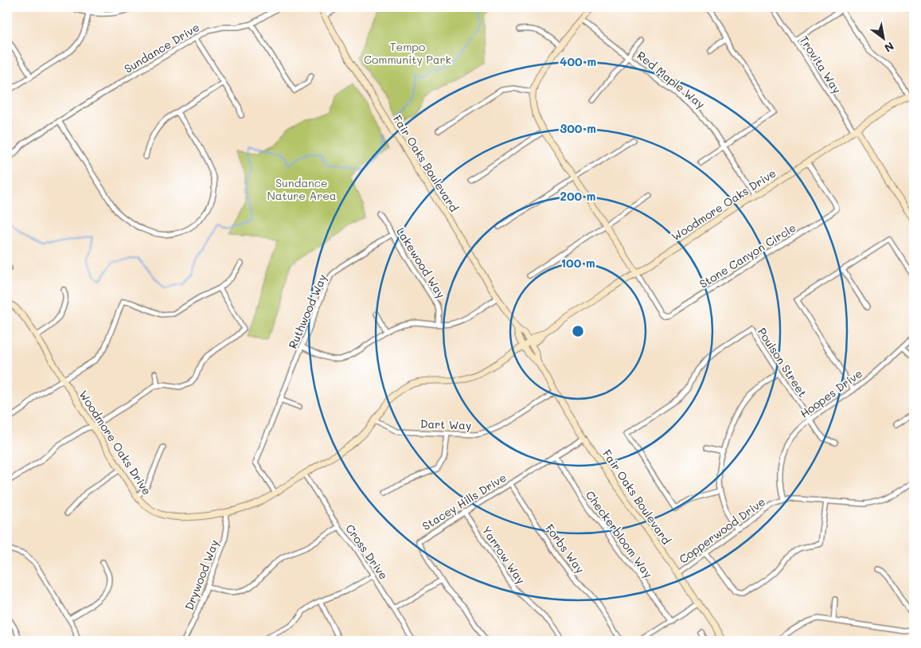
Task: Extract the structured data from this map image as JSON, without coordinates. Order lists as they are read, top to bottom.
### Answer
{
  "streets": {
    "street": [
      "Sundance Drive",
      "Trovita Way",
      "Red Maple Way",
      "Fair Oaks Boulevard",
      "Woodmore Oaks Drive",
      "Stone Canyon Circle",
      "Lakewood Way",
      "Ruthwood Way",
      "Poulson Street",
      "Hoopes Drive",
      "Dart Way",
      "Stacey Hills Drive",
      "Copperwood Drive",
      "Checkerbloom Way",
      "Forbs Way",
      "Cross Drive",
      "Yarrow Way",
      "Drywood Way"
    ]
  },
  "crossings": [
    ["Trovita Way", "Woodmore Oaks Drive"],
    ["Red Maple Way", "Woodmore Oaks Drive"],
    ["Fair Oaks Boulevard", "Woodmore Oaks Drive"],
    ["Fair Oaks Boulevard", "Dart Way"],
    ["Fair Oaks Boulevard", "Stacey Hills Drive"],
    ["Fair Oaks Boulevard", "Copperwood Drive"],
    ["Woodmore Oaks Drive", "Stone Canyon Circle"],
    ["Woodmore Oaks Drive", "Ruthwood Way"],
    ["Woodmore Oaks Drive", "Dart Way"],
    ["Woodmore Oaks Drive", "Cross Drive"],
    ["Woodmore Oaks Drive", "Drywood Way"],
    ["Lakewood Way", "Ruthwood Way"],
    ["Poulson Street", "Hoopes Drive"],
    ["Hoopes Drive", "Copperwood Drive"],
    ["Stacey Hills Drive", "Checkerbloom Way"],
    ["Stacey Hills Drive", "Forbs Way"],
    ["Stacey Hills Drive", "Yarrow Way"]
  ],
  "parks": ["Tempo Community Park", "Sundance Nature Area"],
  "north": "bottom right",
  "rings": [
    "400 m",
    "300 m",
    "200 m",
    "100 m"
  ]
}
